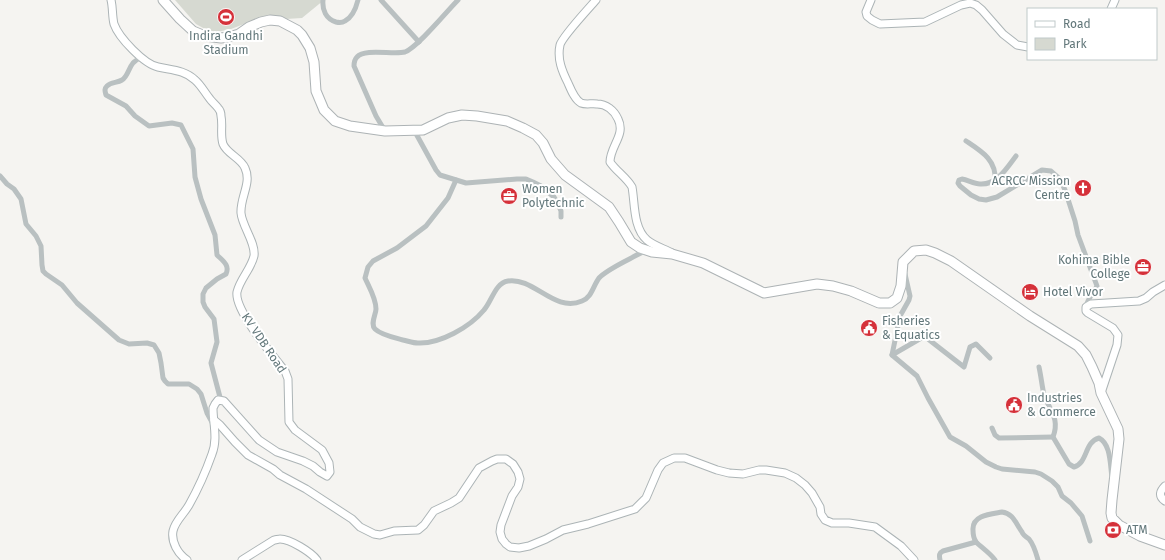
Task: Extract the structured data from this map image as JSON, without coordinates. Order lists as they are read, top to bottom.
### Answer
{
  "streets": {
    "street": ["KV VDB Road"]
  },
  "places": {
    "sports": ["Indira Gandhi Stadium"],
    "church": ["ACRCC Mission Centre"],
    "office": ["Women Polytechnic", "Kohima Bible College"],
    "hotel": ["Hotel Vivor"],
    "public building": ["Fisheries & Equatics", "Industries & Commerce"],
    "bank": ["ATM"]
  },
  "legend": ["Road", "Park"]
}
